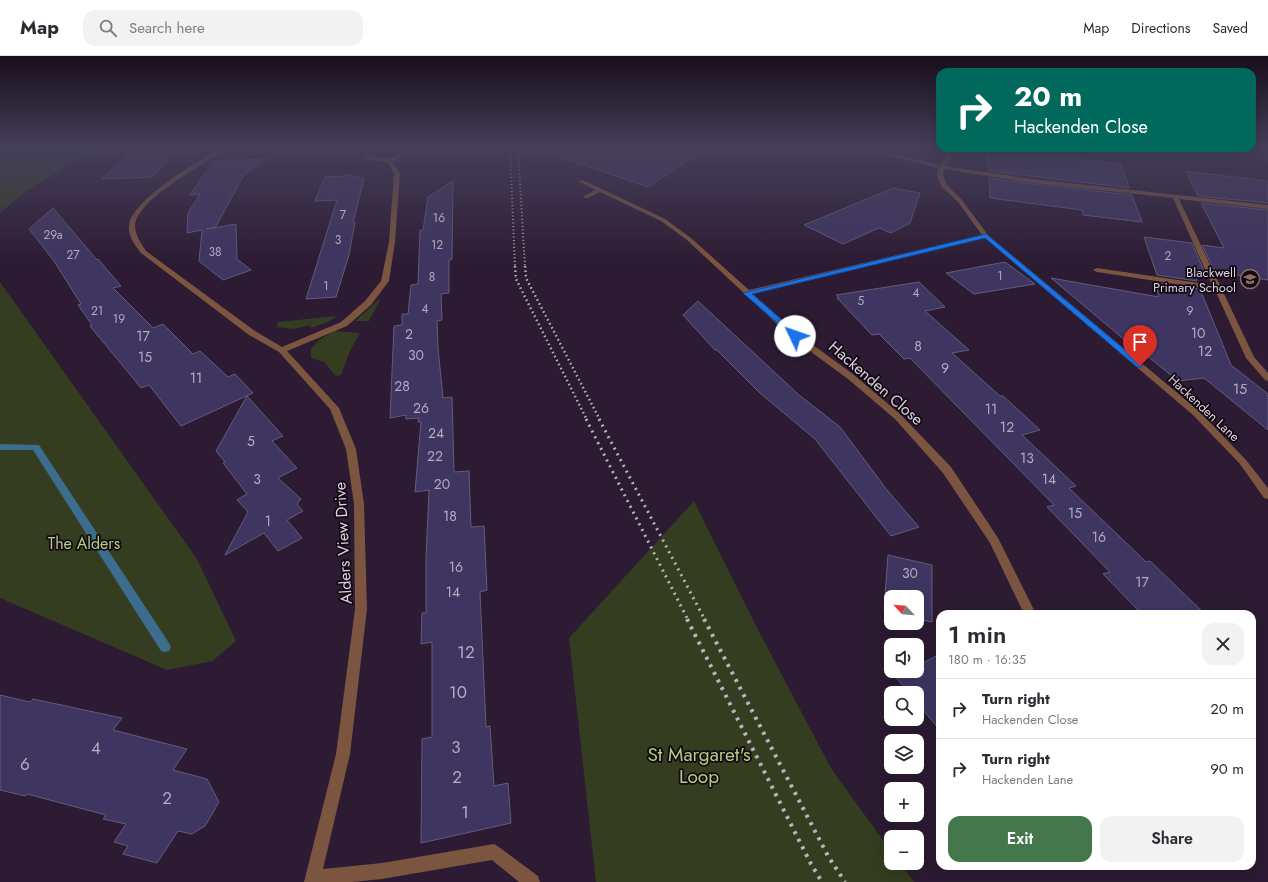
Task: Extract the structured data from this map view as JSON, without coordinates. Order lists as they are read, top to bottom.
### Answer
{
  "streets": {
    "street": ["Hackenden Close", "Hackenden Lane", "Alders View Drive"]
  },
  "parks": ["The Alders", "St Margaret's Loop"],
  "places": {
    "school or university": ["Blackwell Primary School"]
  },
  "house_numbers": [
    "7",
    "16",
    "29a",
    "3",
    "12",
    "38",
    "27",
    "2",
    "1",
    "8",
    "1",
    "4",
    "5",
    "4",
    "21",
    "9",
    "19",
    "10",
    "2",
    "17",
    "8",
    "12",
    "30",
    "15",
    "9",
    "11",
    "28",
    "15",
    "26",
    "11",
    "12",
    "24",
    "5",
    "22",
    "13",
    "3",
    "14",
    "20",
    "15",
    "18",
    "1",
    "16",
    "16",
    "30",
    "17",
    "14",
    "12",
    "10",
    "3",
    "4",
    "6",
    "2",
    "2",
    "1"
  ],
  "north": "top left",
  "page": {
    "header": "Map",
    "search": "Search here",
    "nav": ["Map", "Directions", "Saved"],
    "turn": ["20 m", "Hackenden Close"],
    "map_buttons": ["+", "−"],
    "heading": ["1 min", "180 m · 16:35"],
    "list": [
      {
        "name": "Turn right",
        "note": "Hackenden Close",
        "value": "20 m"
      },
      {
        "name": "Turn right",
        "note": "Hackenden Lane",
        "value": "90 m"
      }
    ],
    "buttons": ["Exit", "Share"]
  }
}
